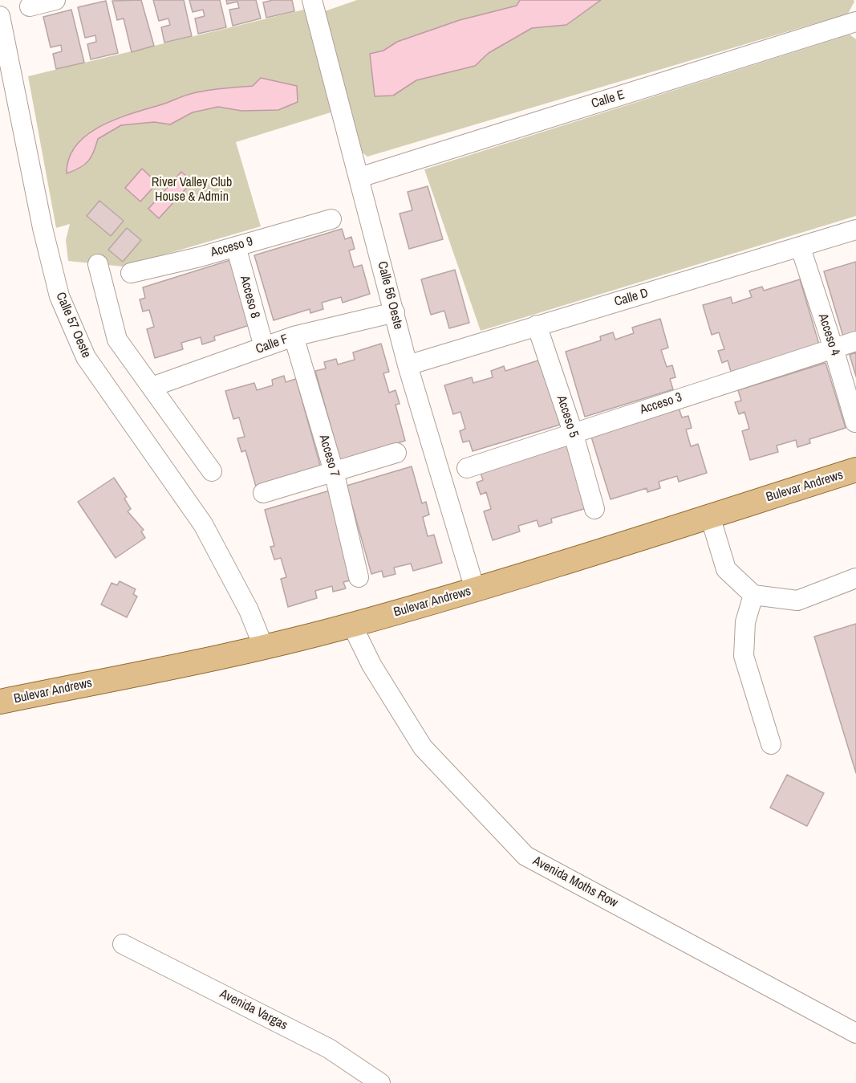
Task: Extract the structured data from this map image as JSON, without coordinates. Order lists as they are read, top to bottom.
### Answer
{
  "streets": {
    "main road": ["Bulevar Andrews"],
    "street": [
      "Calle E",
      "Acceso 9",
      "Calle 56 Oeste",
      "Acceso 8",
      "Calle D",
      "Calle 57 Oeste",
      "Acceso 4",
      "Calle F",
      "Acceso 3",
      "Acceso 5",
      "Acceso 7",
      "Avenida Moths Row",
      "Avenida Vargas"
    ]
  },
  "crossings": [
    ["Calle E", "Calle 56 Oeste"],
    ["Acceso 9", "Acceso 8"],
    ["Calle 56 Oeste", "Calle D"],
    ["Calle 56 Oeste", "Calle F"],
    ["Calle 56 Oeste", "Bulevar Andrews"],
    ["Acceso 8", "Calle F"],
    ["Calle D", "Acceso 4"],
    ["Calle D", "Acceso 5"],
    ["Calle 57 Oeste", "Bulevar Andrews"],
    ["Acceso 4", "Acceso 3"],
    ["Calle F", "Acceso 7"],
    ["Acceso 3", "Acceso 5"],
    ["Bulevar Andrews", "Avenida Moths Row"]
  ],
  "parks": ["River Valley Club House & Admin"]
}
